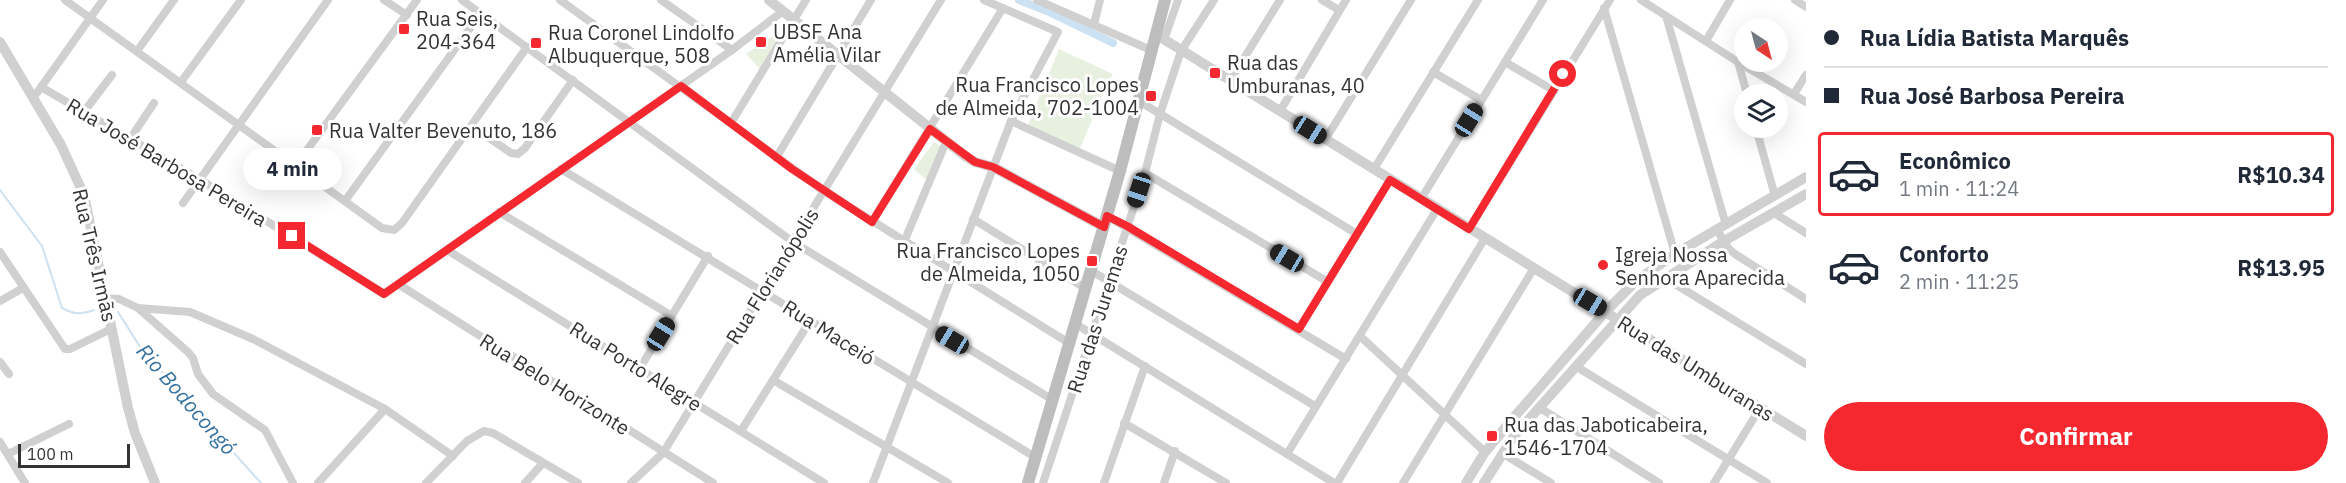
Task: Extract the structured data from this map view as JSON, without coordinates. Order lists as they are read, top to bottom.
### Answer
{
  "streets": {
    "street": [
      "Rua José Barbosa Pereira",
      "Rua Três Irmãs",
      "Rua Florianópolis",
      "Rua das Juremas",
      "Rua Maceió",
      "Rua Porto Alegre",
      "Rua das Umburanas",
      "Rua Belo Horizonte"
    ]
  },
  "crossings": [
    ["Rua José Barbosa Pereira", "Rua Belo Horizonte"],
    ["Rua Florianópolis", "Rua Maceió"],
    ["Rua Florianópolis", "Rua Porto Alegre"],
    ["Rua Florianópolis", "Rua Belo Horizonte"],
    ["Rua das Juremas", "Rua das Umburanas"]
  ],
  "water": ["Rio Bodocongó"],
  "places": {
    "transit": [
      "Rua Seis, 204-364",
      "UBSF Ana Amélia Vilar",
      "Rua Coronel Lindolfo Albuquerque, 508",
      "Rua das Umburanas, 40",
      "Rua Francisco Lopes de Almeida, 702-1004",
      "Rua Valter Bevenuto, 186",
      "Rua Francisco Lopes de Almeida, 1050",
      "Rua das Jaboticabeira, 1546-1704"
    ],
    "other": ["Igreja Nossa Senhora Aparecida"]
  },
  "scale_bar": "100 m",
  "north": "bottom right",
  "page": {
    "banner": ["Rua Lídia Batista Marquês", "Rua José Barbosa Pereira"],
    "list": [
      {
        "name": "Econômico",
        "note": "1 min · 11:24",
        "value": "R$10.34"
      },
      {
        "name": "Conforto",
        "note": "2 min · 11:25",
        "value": "R$13.95"
      }
    ],
    "bubble": "4 min",
    "buttons": "Confirmar",
    "scale": "100 m"
  }
}
